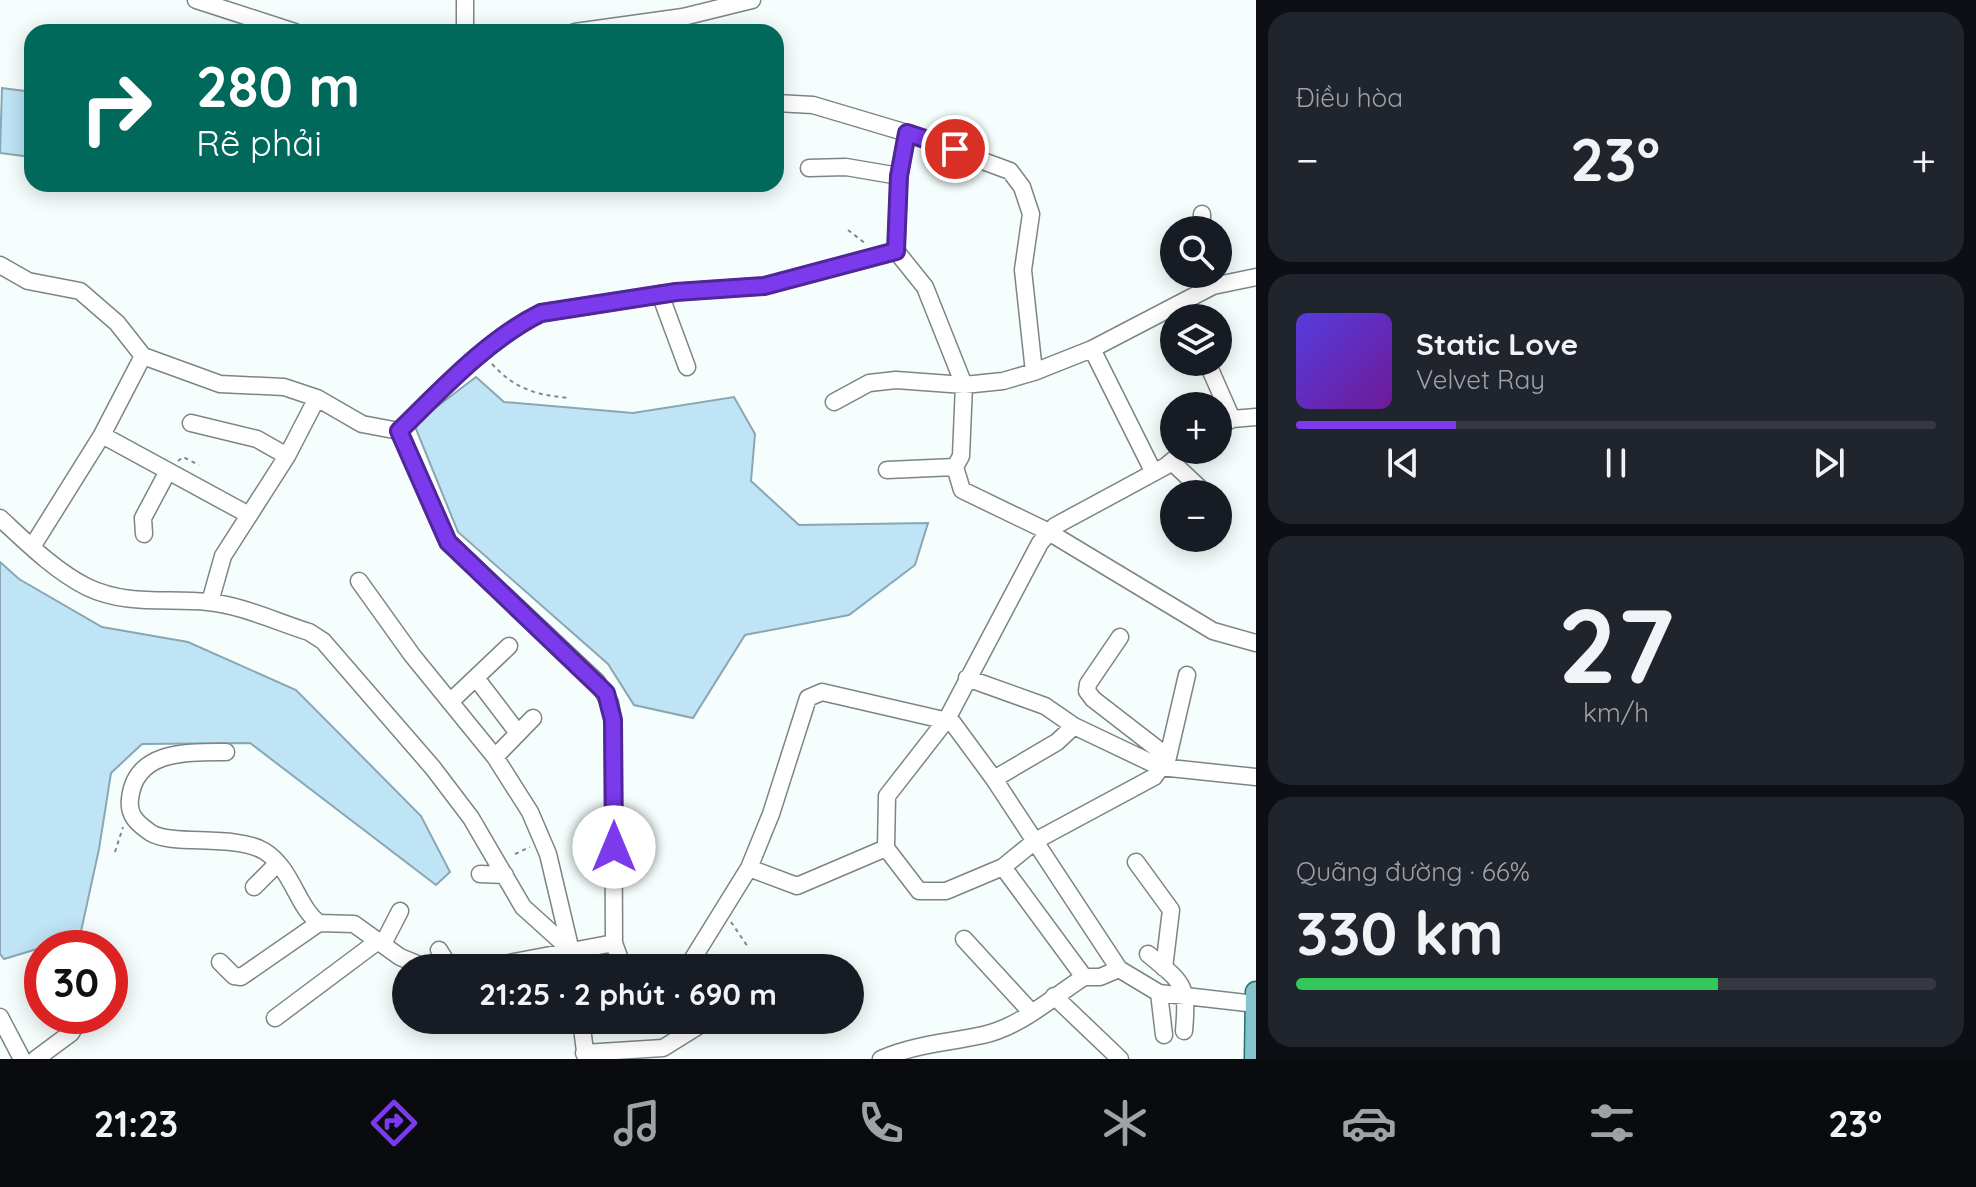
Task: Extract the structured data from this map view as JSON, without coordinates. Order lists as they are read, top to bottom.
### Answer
{
  "page": {
    "tile": [
      "Điều hòa",
      ["27", "km/h"],
      ["Quãng đường · 66%", "330 km"]
    ],
    "turn": ["280 m", "Rẽ phải"],
    "heat": ["−", "23°", "+"],
    "map_buttons": ["+", "−"],
    "song": ["Static Love", "Velvet Ray"],
    "limit": "30",
    "trip": "21:25 · 2 phút · 690 m",
    "tabs": ["21:23", "23°"]
  }
}
